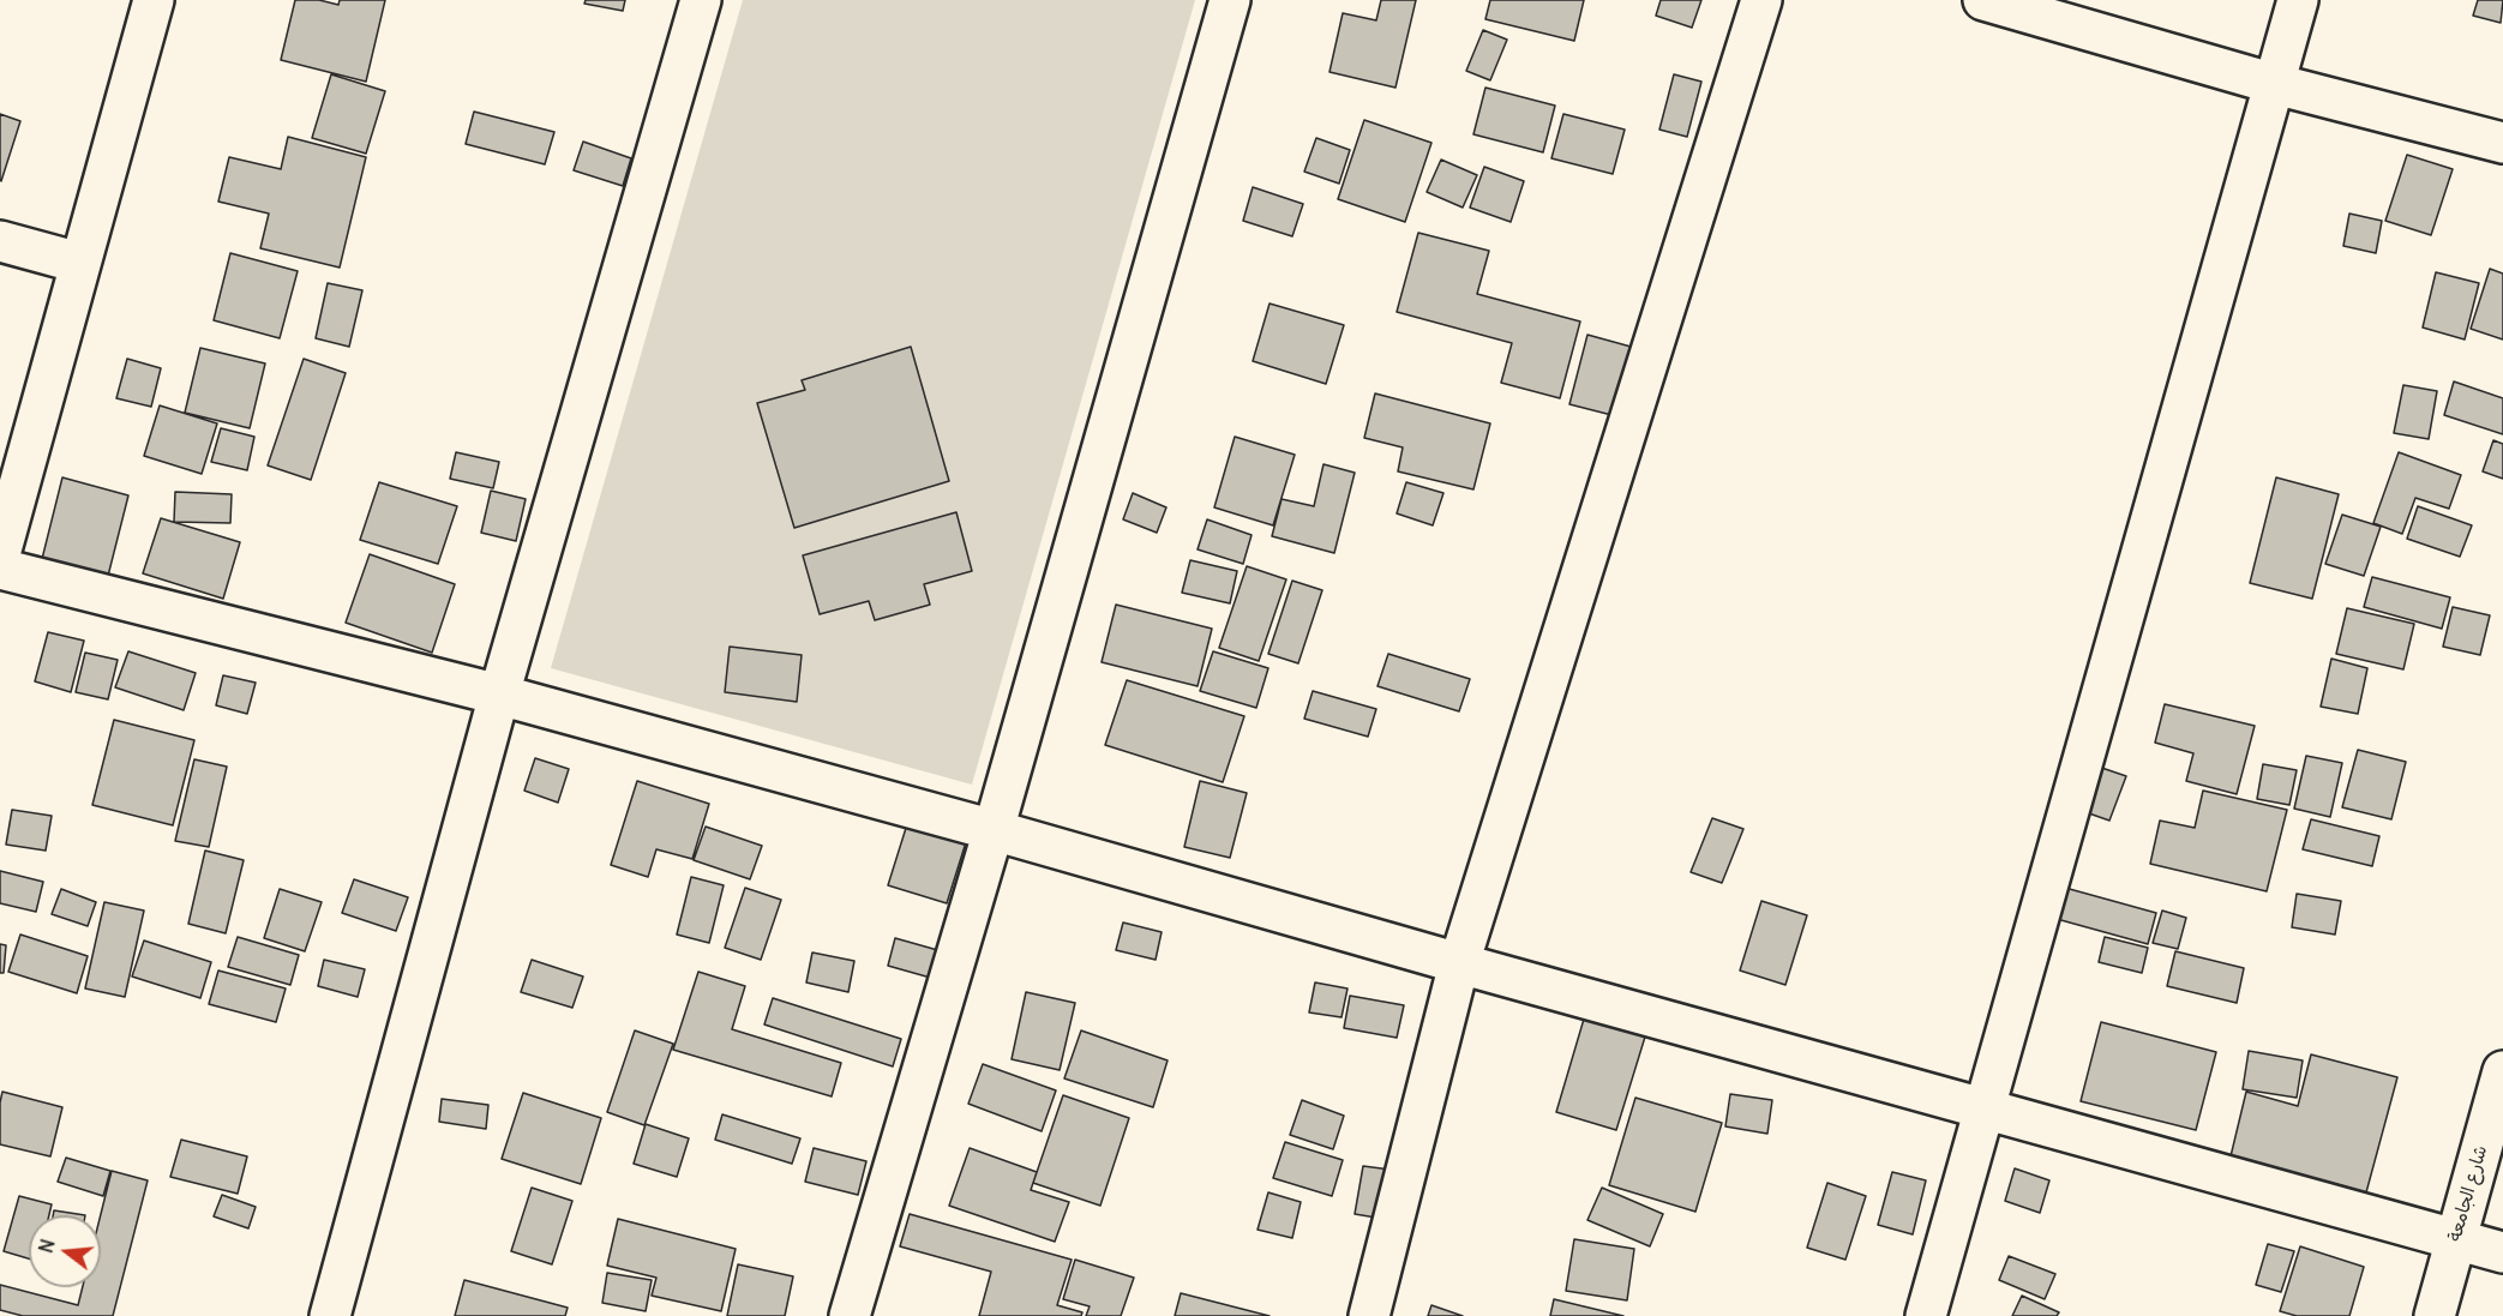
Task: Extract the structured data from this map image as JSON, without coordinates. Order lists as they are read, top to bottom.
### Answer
{
  "streets": {
    "street": ["شارع الجامعة"]
  },
  "north": "left"
}
